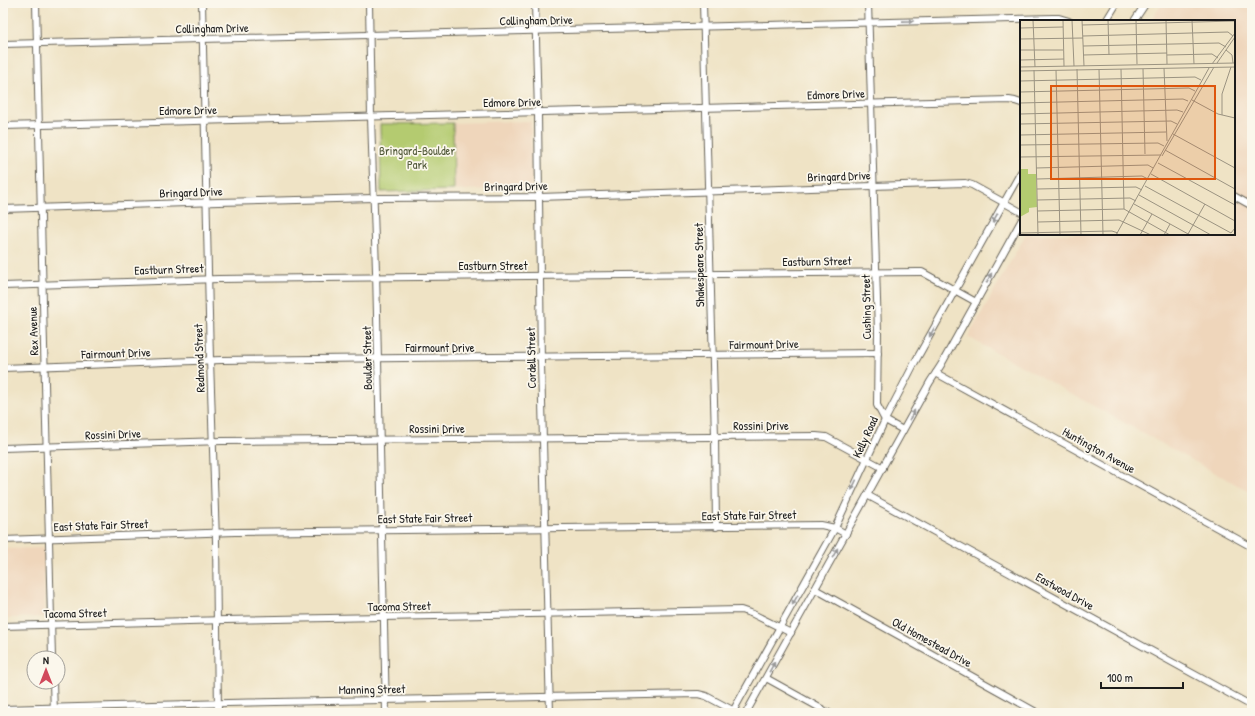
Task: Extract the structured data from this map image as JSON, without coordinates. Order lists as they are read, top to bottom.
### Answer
{
  "streets": {
    "street": [
      "Collingham Drive",
      "Edmore Drive",
      "Bringard Drive",
      "Eastburn Street",
      "Shakespeare Street",
      "Cushing Street",
      "Rex Avenue",
      "Fairmount Drive",
      "Redmond Street",
      "Boulder Street",
      "Cordell Street",
      "Rossini Drive",
      "Kelly Road",
      "Huntington Avenue",
      "East State Fair Street",
      "Eastwood Drive",
      "Tacoma Street",
      "Old Homestead Drive",
      "Manning Street"
    ]
  },
  "crossings": [
    ["Collingham Drive", "Shakespeare Street"],
    ["Collingham Drive", "Cushing Street"],
    ["Collingham Drive", "Rex Avenue"],
    ["Collingham Drive", "Redmond Street"],
    ["Collingham Drive", "Boulder Street"],
    ["Collingham Drive", "Cordell Street"],
    ["Edmore Drive", "Shakespeare Street"],
    ["Edmore Drive", "Cushing Street"],
    ["Edmore Drive", "Rex Avenue"],
    ["Edmore Drive", "Redmond Street"],
    ["Edmore Drive", "Boulder Street"],
    ["Edmore Drive", "Cordell Street"],
    ["Bringard Drive", "Shakespeare Street"],
    ["Bringard Drive", "Cushing Street"],
    ["Bringard Drive", "Rex Avenue"],
    ["Bringard Drive", "Redmond Street"],
    ["Bringard Drive", "Boulder Street"],
    ["Bringard Drive", "Cordell Street"],
    ["Bringard Drive", "Kelly Road"],
    ["Eastburn Street", "Shakespeare Street"],
    ["Eastburn Street", "Cushing Street"],
    ["Eastburn Street", "Rex Avenue"],
    ["Eastburn Street", "Redmond Street"],
    ["Eastburn Street", "Boulder Street"],
    ["Eastburn Street", "Cordell Street"],
    ["Eastburn Street", "Kelly Road"],
    ["Shakespeare Street", "Fairmount Drive"],
    ["Shakespeare Street", "Rossini Drive"],
    ["Shakespeare Street", "East State Fair Street"],
    ["Cushing Street", "Fairmount Drive"],
    ["Cushing Street", "Kelly Road"],
    ["Rex Avenue", "Fairmount Drive"],
    ["Rex Avenue", "Rossini Drive"],
    ["Rex Avenue", "East State Fair Street"],
    ["Rex Avenue", "Tacoma Street"],
    ["Fairmount Drive", "Redmond Street"],
    ["Fairmount Drive", "Boulder Street"],
    ["Fairmount Drive", "Cordell Street"],
    ["Redmond Street", "Rossini Drive"],
    ["Redmond Street", "East State Fair Street"],
    ["Redmond Street", "Tacoma Street"],
    ["Redmond Street", "Manning Street"],
    ["Boulder Street", "Rossini Drive"],
    ["Boulder Street", "East State Fair Street"],
    ["Boulder Street", "Tacoma Street"],
    ["Boulder Street", "Manning Street"],
    ["Cordell Street", "Rossini Drive"],
    ["Cordell Street", "East State Fair Street"],
    ["Cordell Street", "Tacoma Street"],
    ["Cordell Street", "Manning Street"],
    ["Rossini Drive", "Kelly Road"],
    ["Kelly Road", "East State Fair Street"],
    ["Kelly Road", "Tacoma Street"],
    ["Kelly Road", "Manning Street"]
  ],
  "parks": ["Bringard-Boulder Park"],
  "scale_bar": "100 m",
  "north": "top"
}
